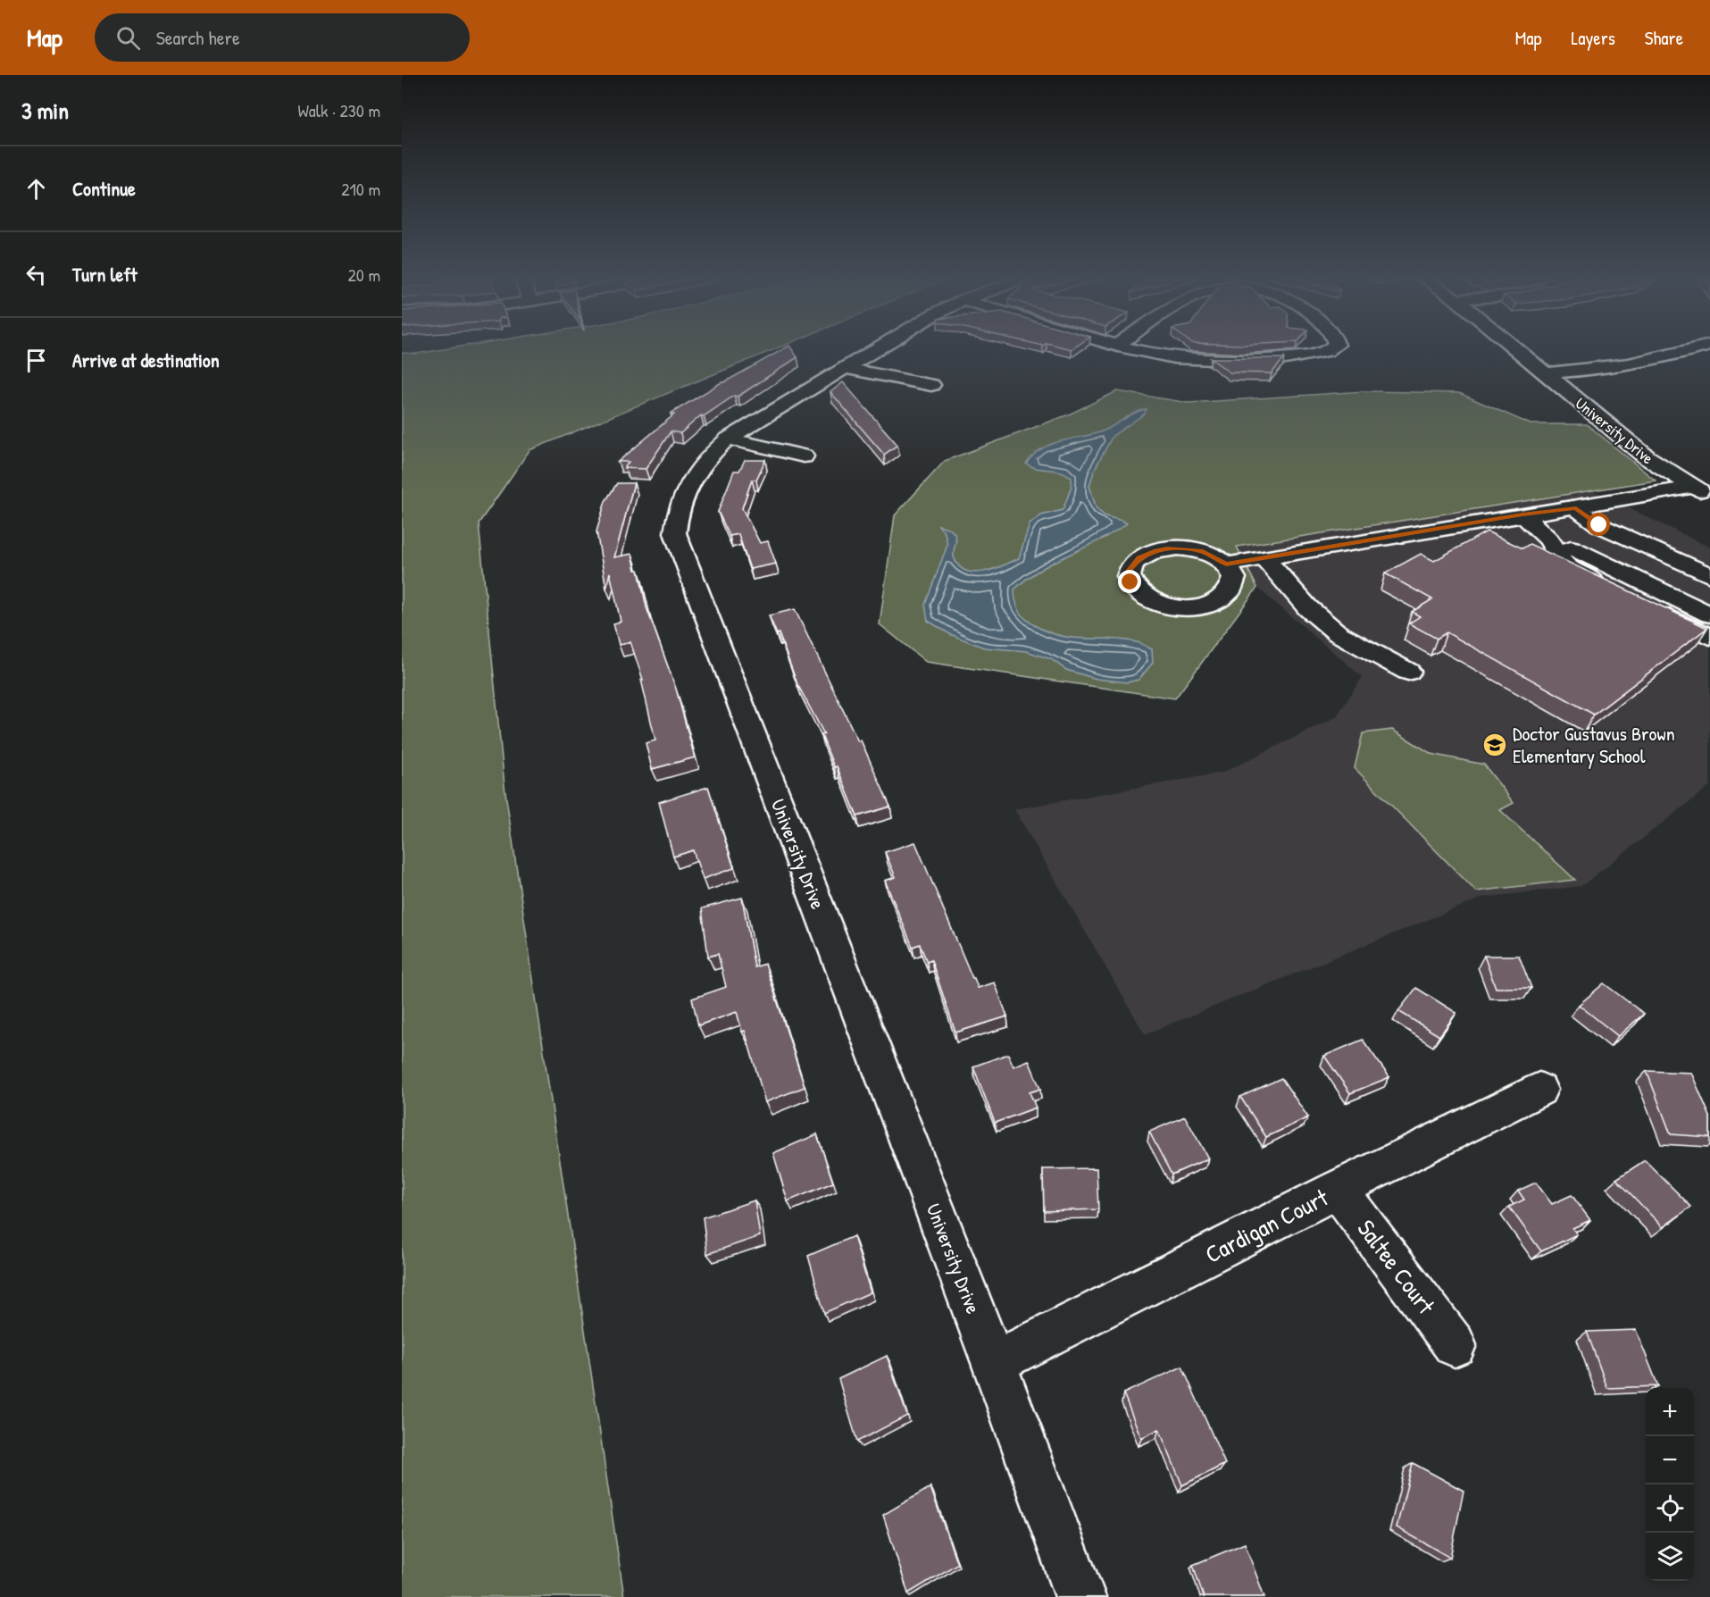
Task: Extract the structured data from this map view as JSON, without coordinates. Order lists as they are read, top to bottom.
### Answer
{
  "streets": {
    "street": ["University Drive", "Cardigan Court", "Saltee Court"]
  },
  "crossings": [
    ["University Drive", "Cardigan Court"],
    ["Cardigan Court", "Saltee Court"]
  ],
  "places": {
    "school or university": ["Doctor Gustavus Brown Elementary School"]
  },
  "page": {
    "header": "Map",
    "search": "Search here",
    "nav": ["Map", "Layers", "Share"],
    "heading": ["3 min", "Walk · 230 m"],
    "list": [
      ["Continue", "210 m"],
      ["Turn left", "20 m"],
      "Arrive at destination"
    ],
    "map_buttons": ["+", "−"]
  }
}
